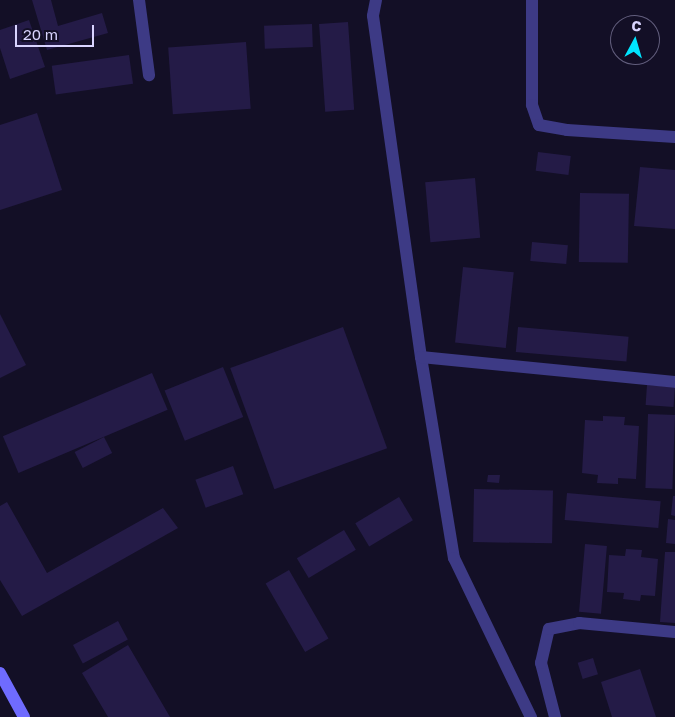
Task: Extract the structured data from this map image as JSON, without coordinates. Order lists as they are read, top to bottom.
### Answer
{
  "scale_bar": "20 m",
  "north": "top"
}
